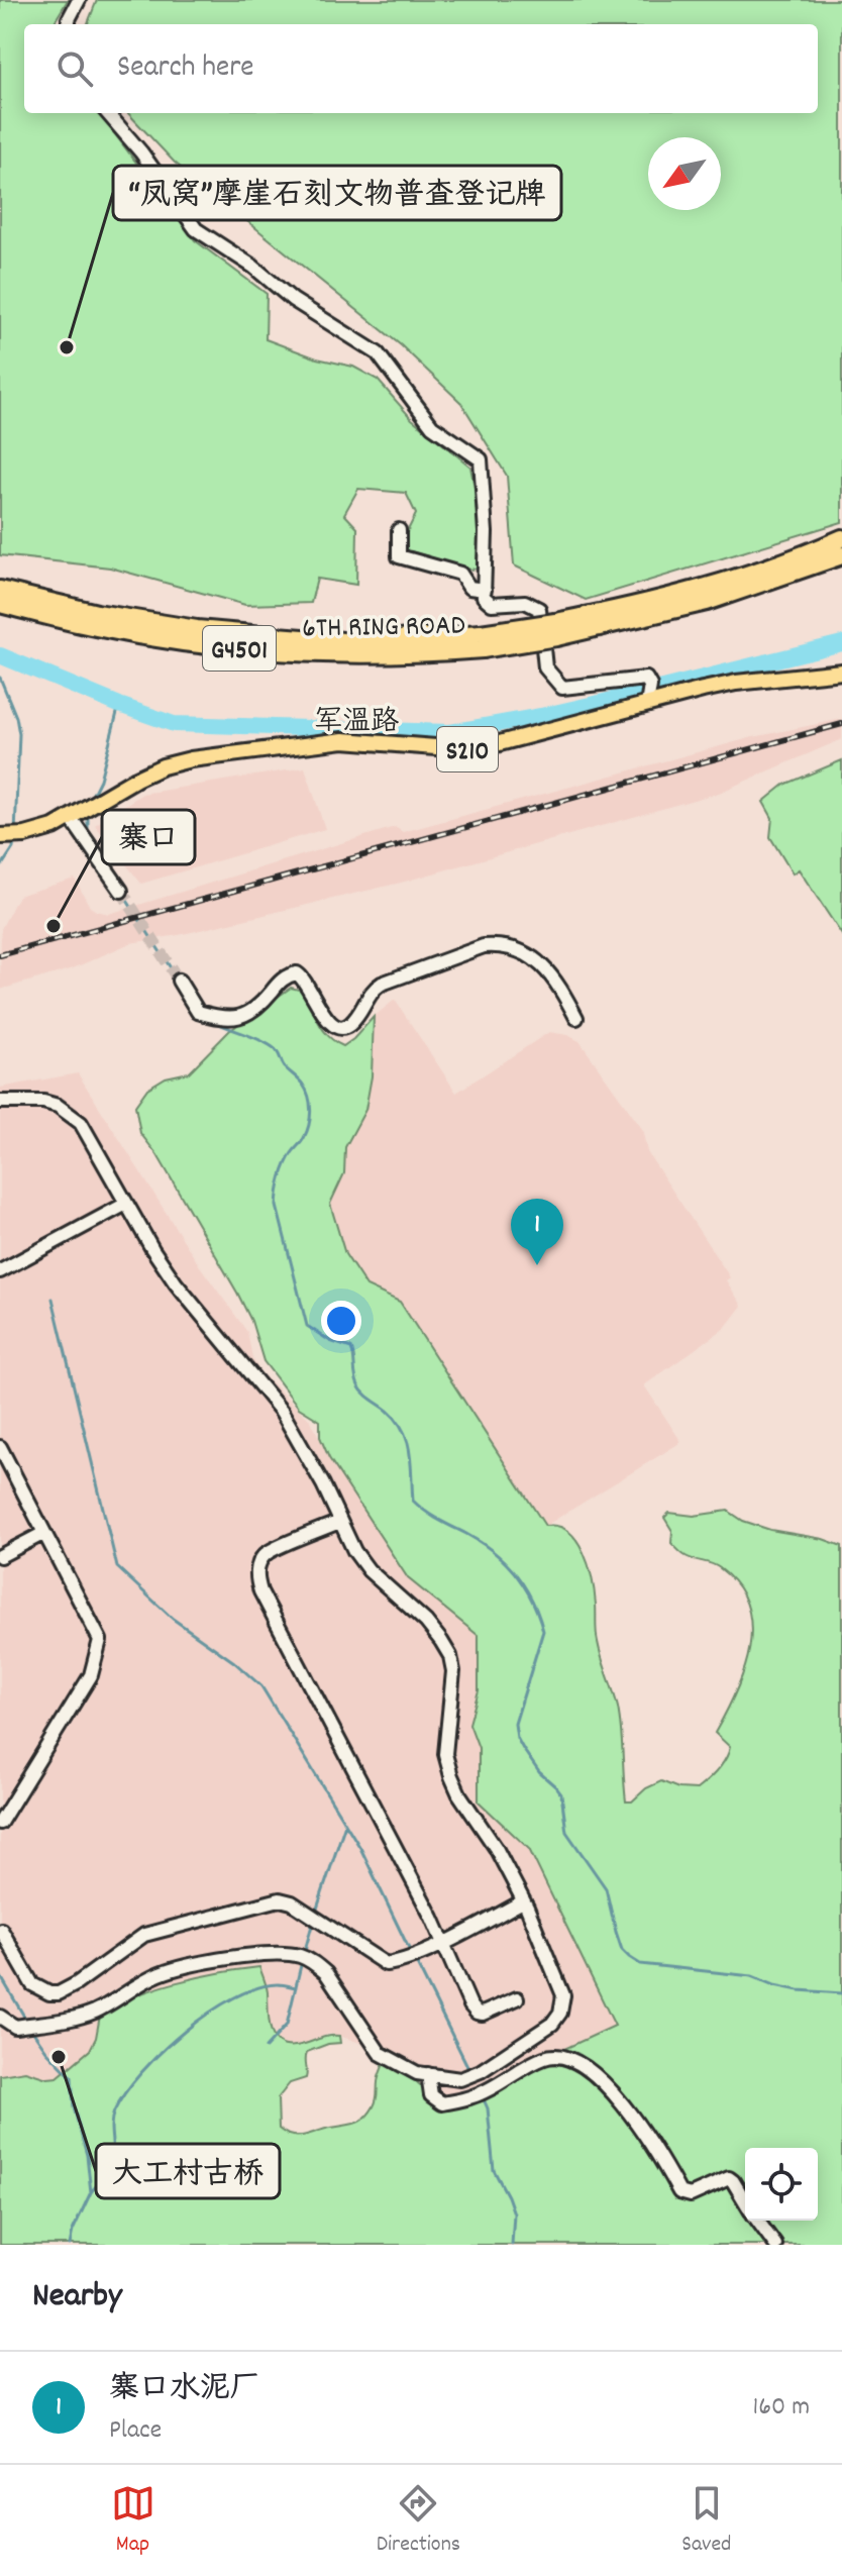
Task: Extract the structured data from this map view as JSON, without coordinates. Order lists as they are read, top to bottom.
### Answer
{
  "streets": {
    "highway": ["6TH RING ROAD", "G4501"],
    "main road": ["军温路", "S210"]
  },
  "crossings": [
    ["6TH RING ROAD", "G4501"],
    ["军温路", "S210"]
  ],
  "places": ["“凤窝”摩崖石刻文物普查登记牌", "寨口", "大工村古桥"],
  "north": "bottom left",
  "page": {
    "search": "Search here",
    "pins": "1",
    "heading": "Nearby",
    "list": [
      {
        "mark": "1",
        "name": "寨口水泥厂",
        "note": "Place",
        "value": "160 m"
      }
    ],
    "nav": ["Map", "Directions", "Saved"]
  }
}
